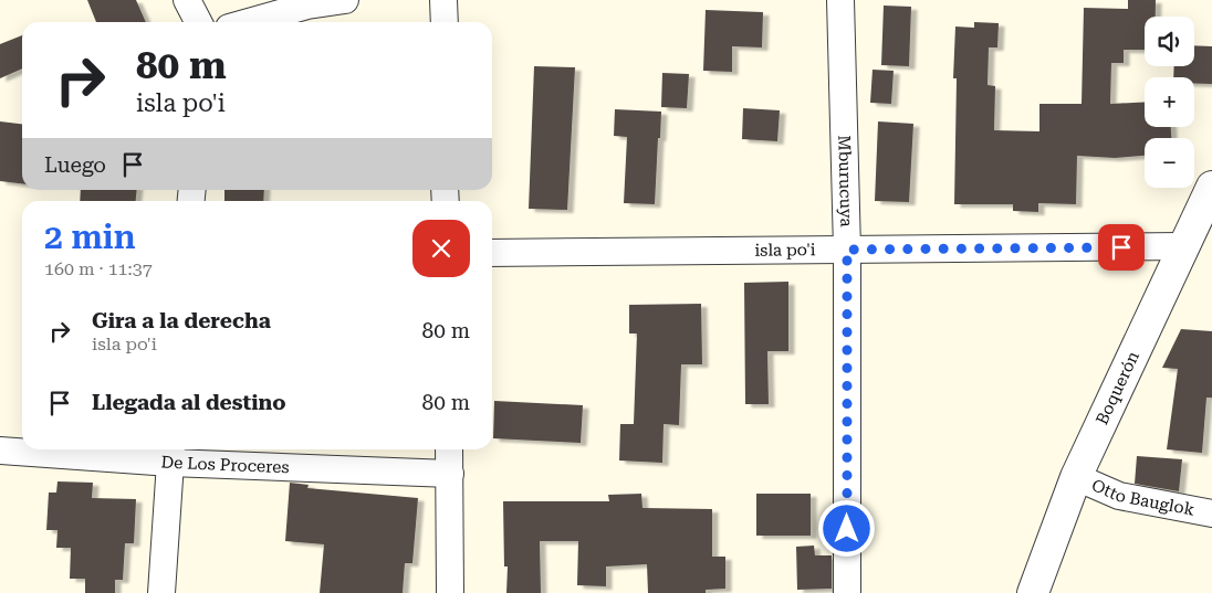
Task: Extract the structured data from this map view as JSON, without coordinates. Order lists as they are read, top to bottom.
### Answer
{
  "streets": {
    "street": [
      "Mburucuya",
      "isla po'i",
      "Boquerón",
      "De Los Proceres",
      "Otto Bauglok"
    ]
  },
  "crossings": [
    ["Mburucuya", "isla po'i"],
    ["isla po'i", "Boquerón"],
    ["Boquerón", "Otto Bauglok"]
  ],
  "page": {
    "map_buttons": ["+", "−"],
    "turn": ["80 m", "isla po'i"],
    "then": "Luego",
    "heading": ["2 min", "160 m · 11:37"],
    "list": [
      {
        "name": "Gira a la derecha",
        "note": "isla po'i",
        "value": "80 m"
      },
      {
        "name": "Llegada al destino",
        "value": "80 m"
      }
    ]
  }
}
